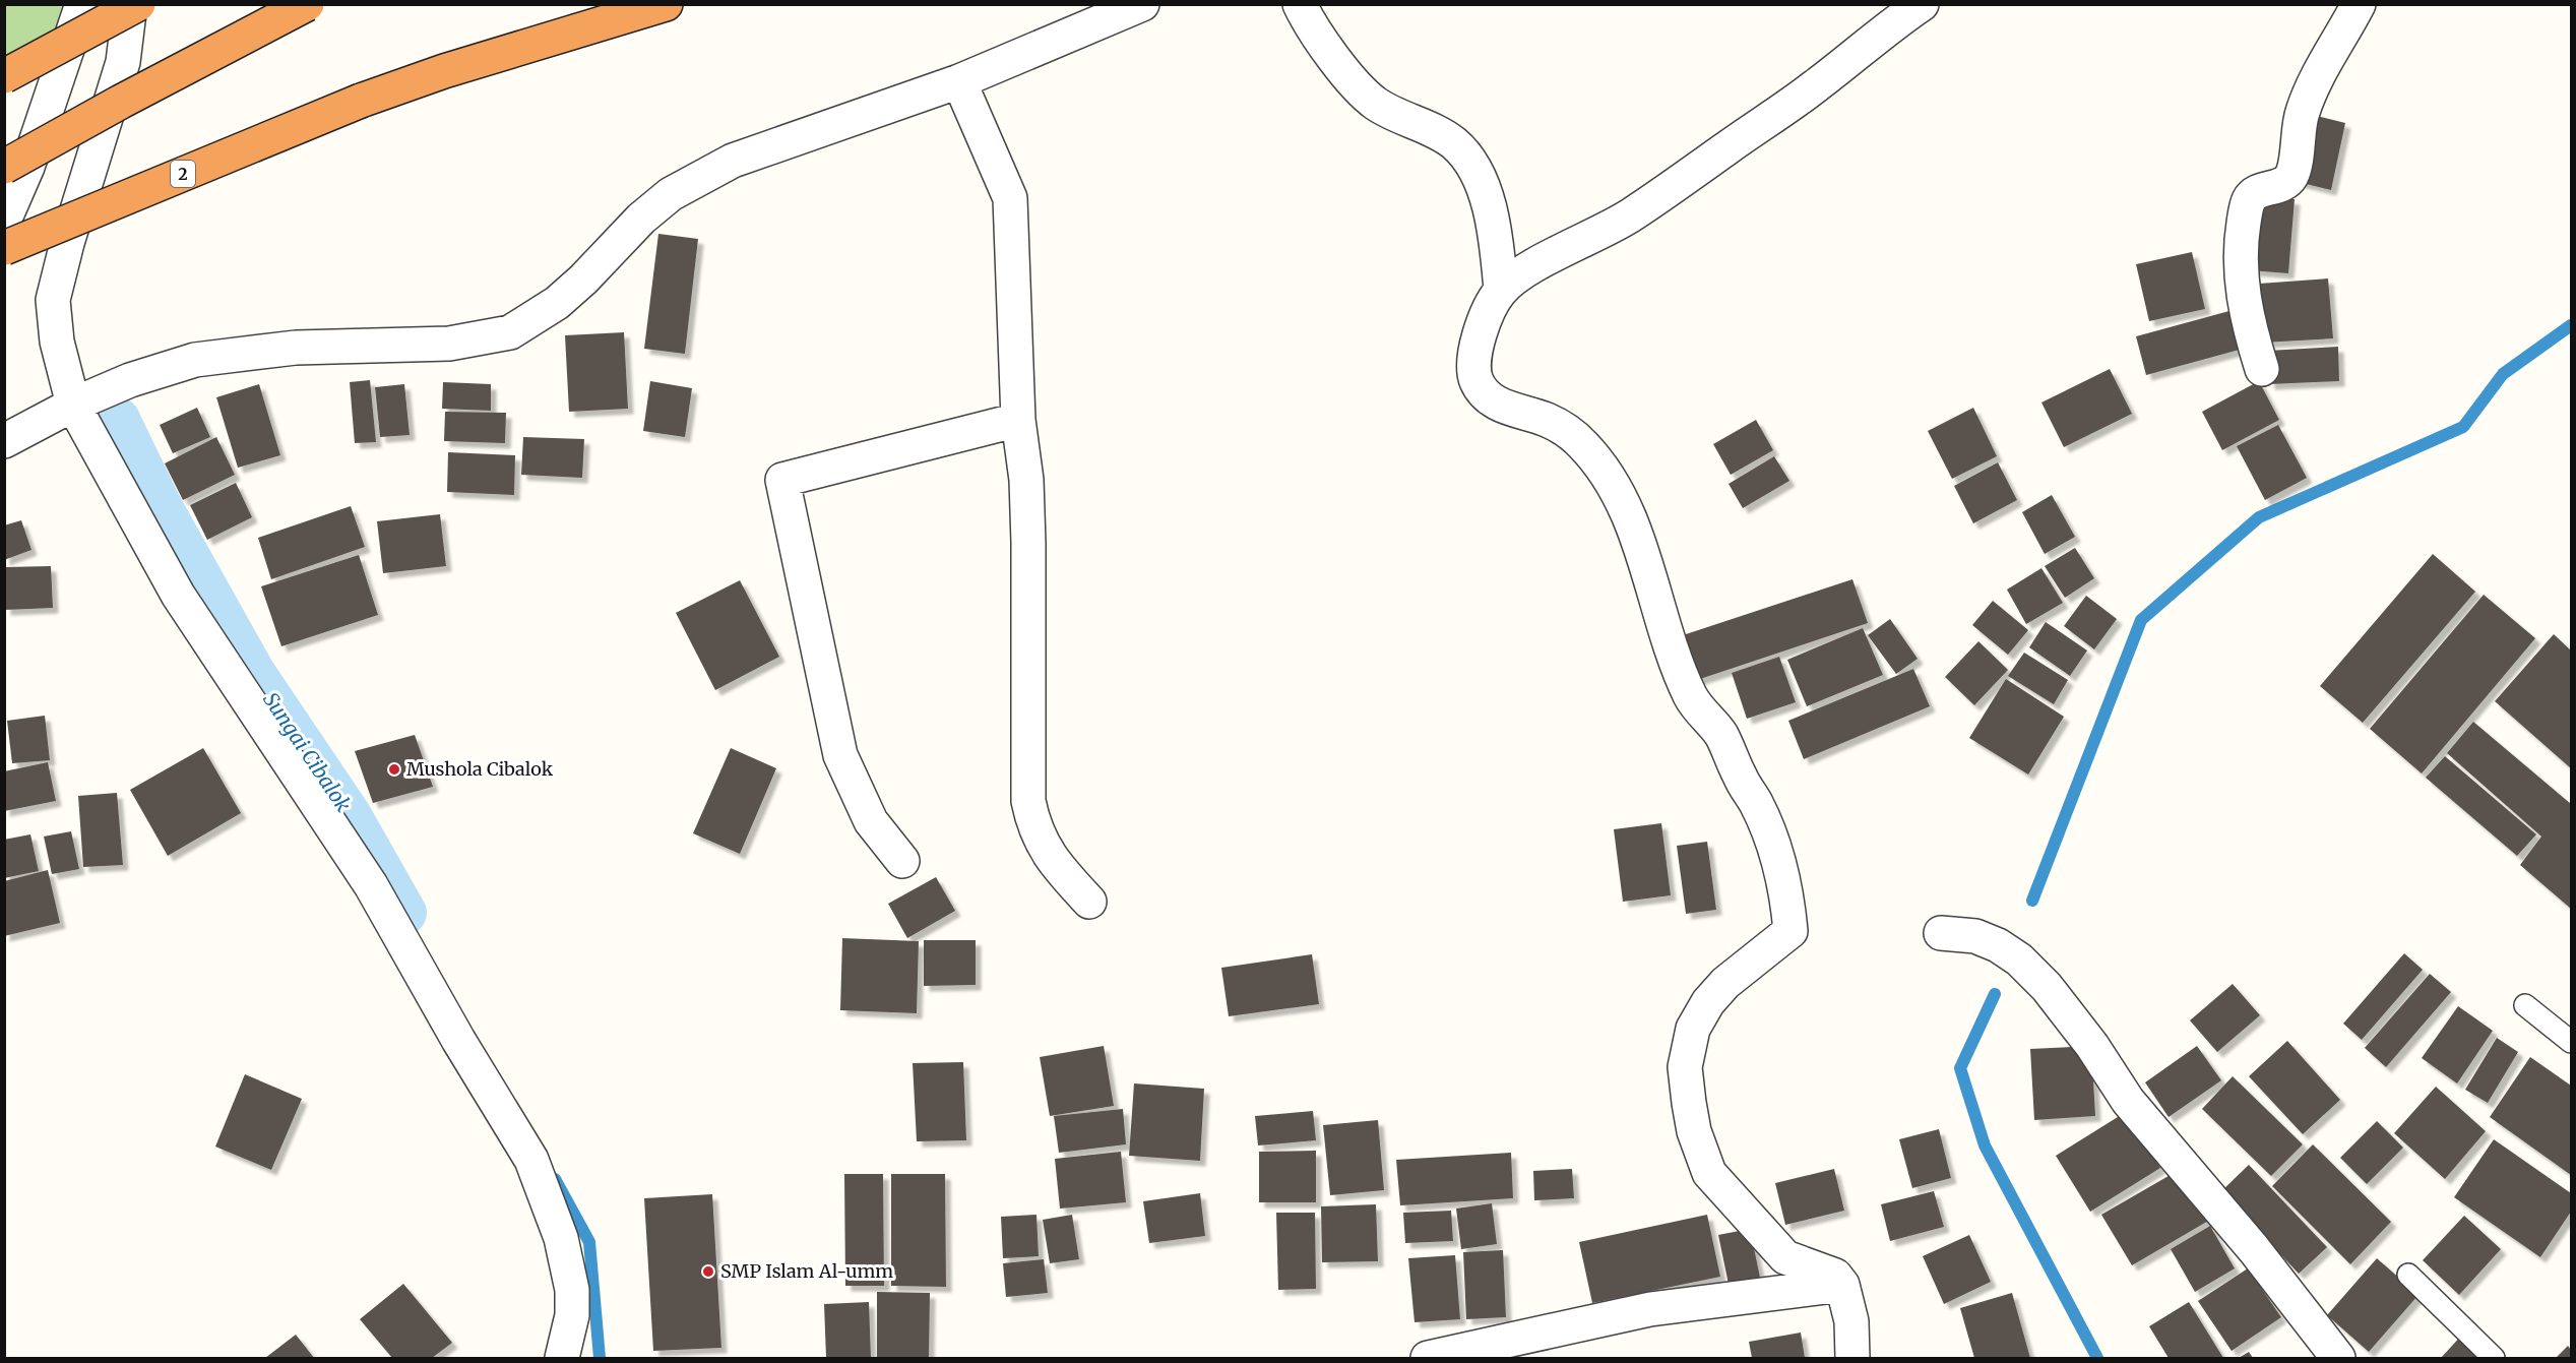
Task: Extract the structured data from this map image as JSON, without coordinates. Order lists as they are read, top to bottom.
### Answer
{
  "streets": {
    "highway": ["2"]
  },
  "water": ["Sungai Cibalok"],
  "places": ["Mushola Cibalok", "SMP Islam Al-umm"]
}
